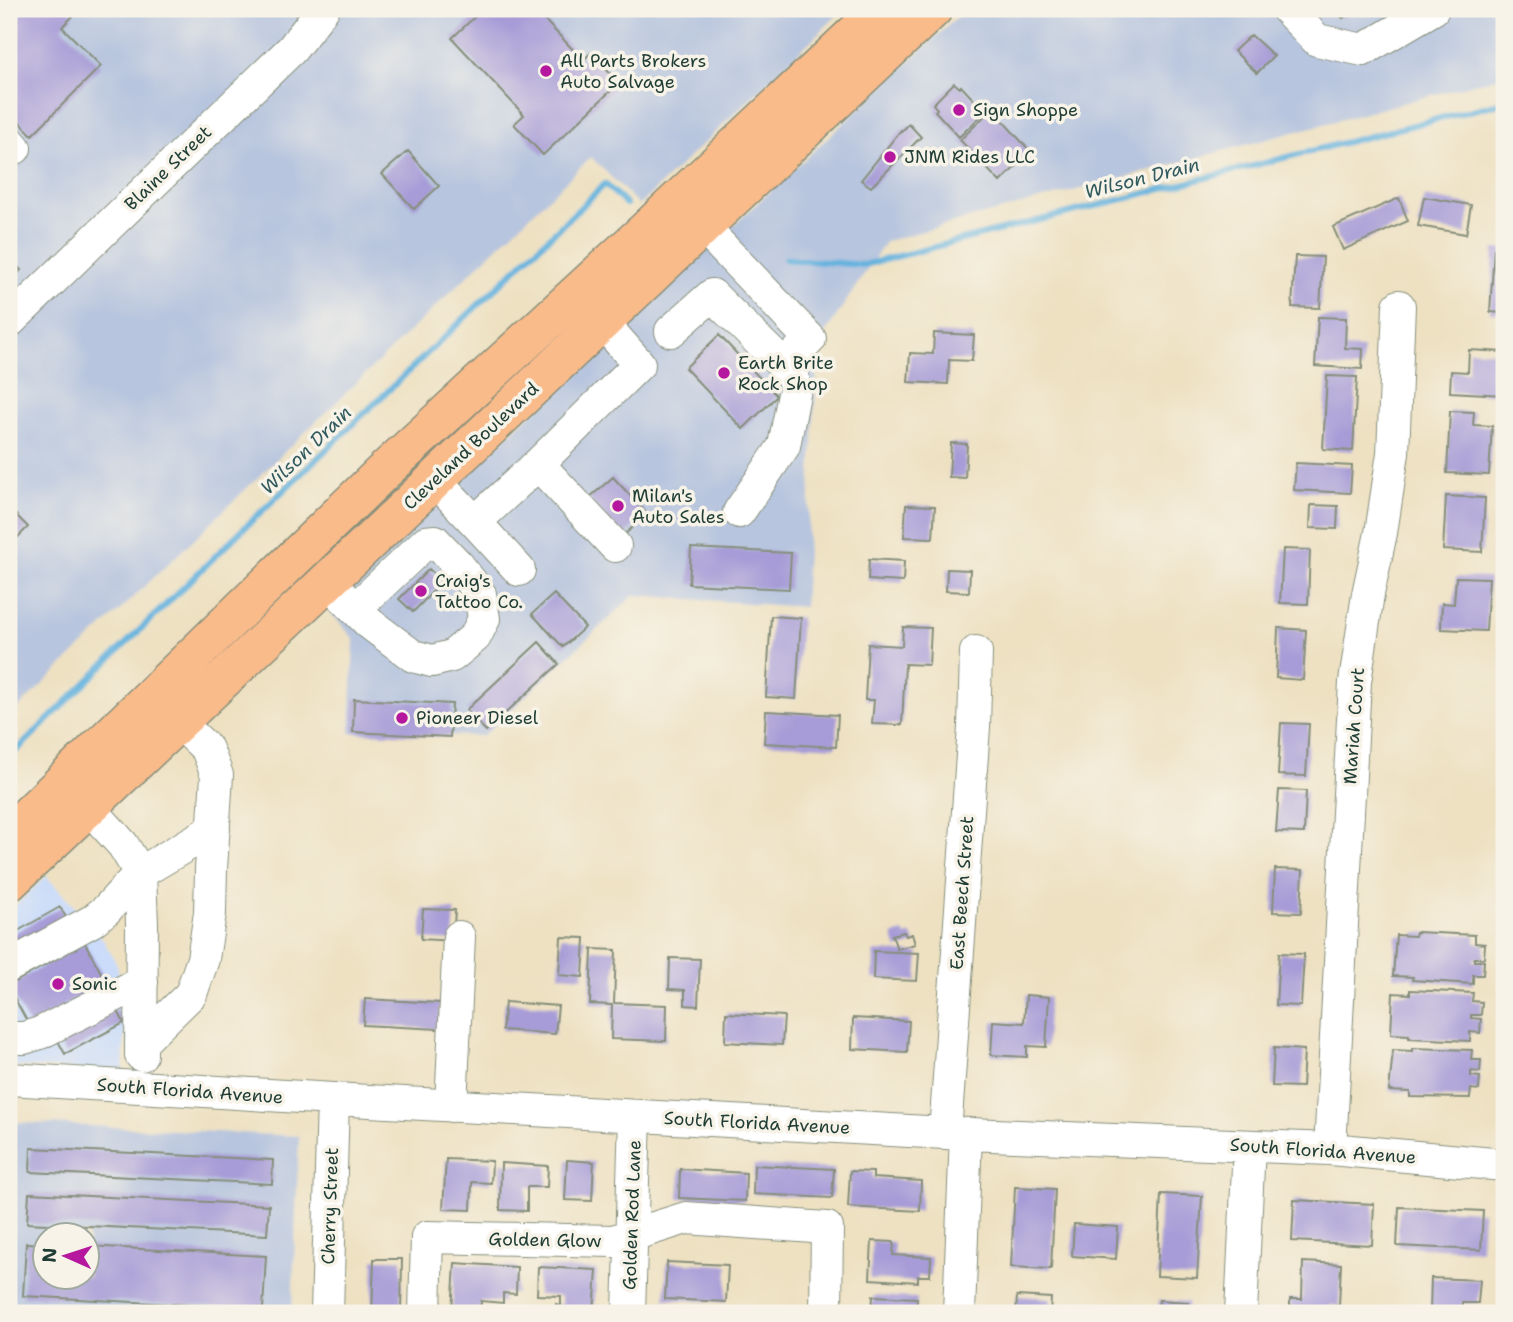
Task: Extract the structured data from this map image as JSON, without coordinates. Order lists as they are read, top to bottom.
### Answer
{
  "streets": {
    "main road": ["Cleveland Boulevard"],
    "street": [
      "Blaine Street",
      "Mariah Court",
      "East Beech Street",
      "South Florida Avenue",
      "Cherry Street",
      "Golden Rod Lane",
      "Golden Glow"
    ]
  },
  "crossings": [
    ["Mariah Court", "South Florida Avenue"],
    ["East Beech Street", "South Florida Avenue"],
    ["South Florida Avenue", "Cherry Street"],
    ["South Florida Avenue", "Golden Rod Lane"],
    ["Golden Rod Lane", "Golden Glow"]
  ],
  "water": ["Wilson Drain"],
  "places": [
    "All Parts Brokers Auto Salvage",
    "Sign Shoppe",
    "JNM Rides LLC",
    "Earth Brite Rock Shop",
    "Milan's Auto Sales",
    "Craig's Tattoo Co.",
    "Pioneer Diesel",
    "Sonic"
  ],
  "north": "left"
}
